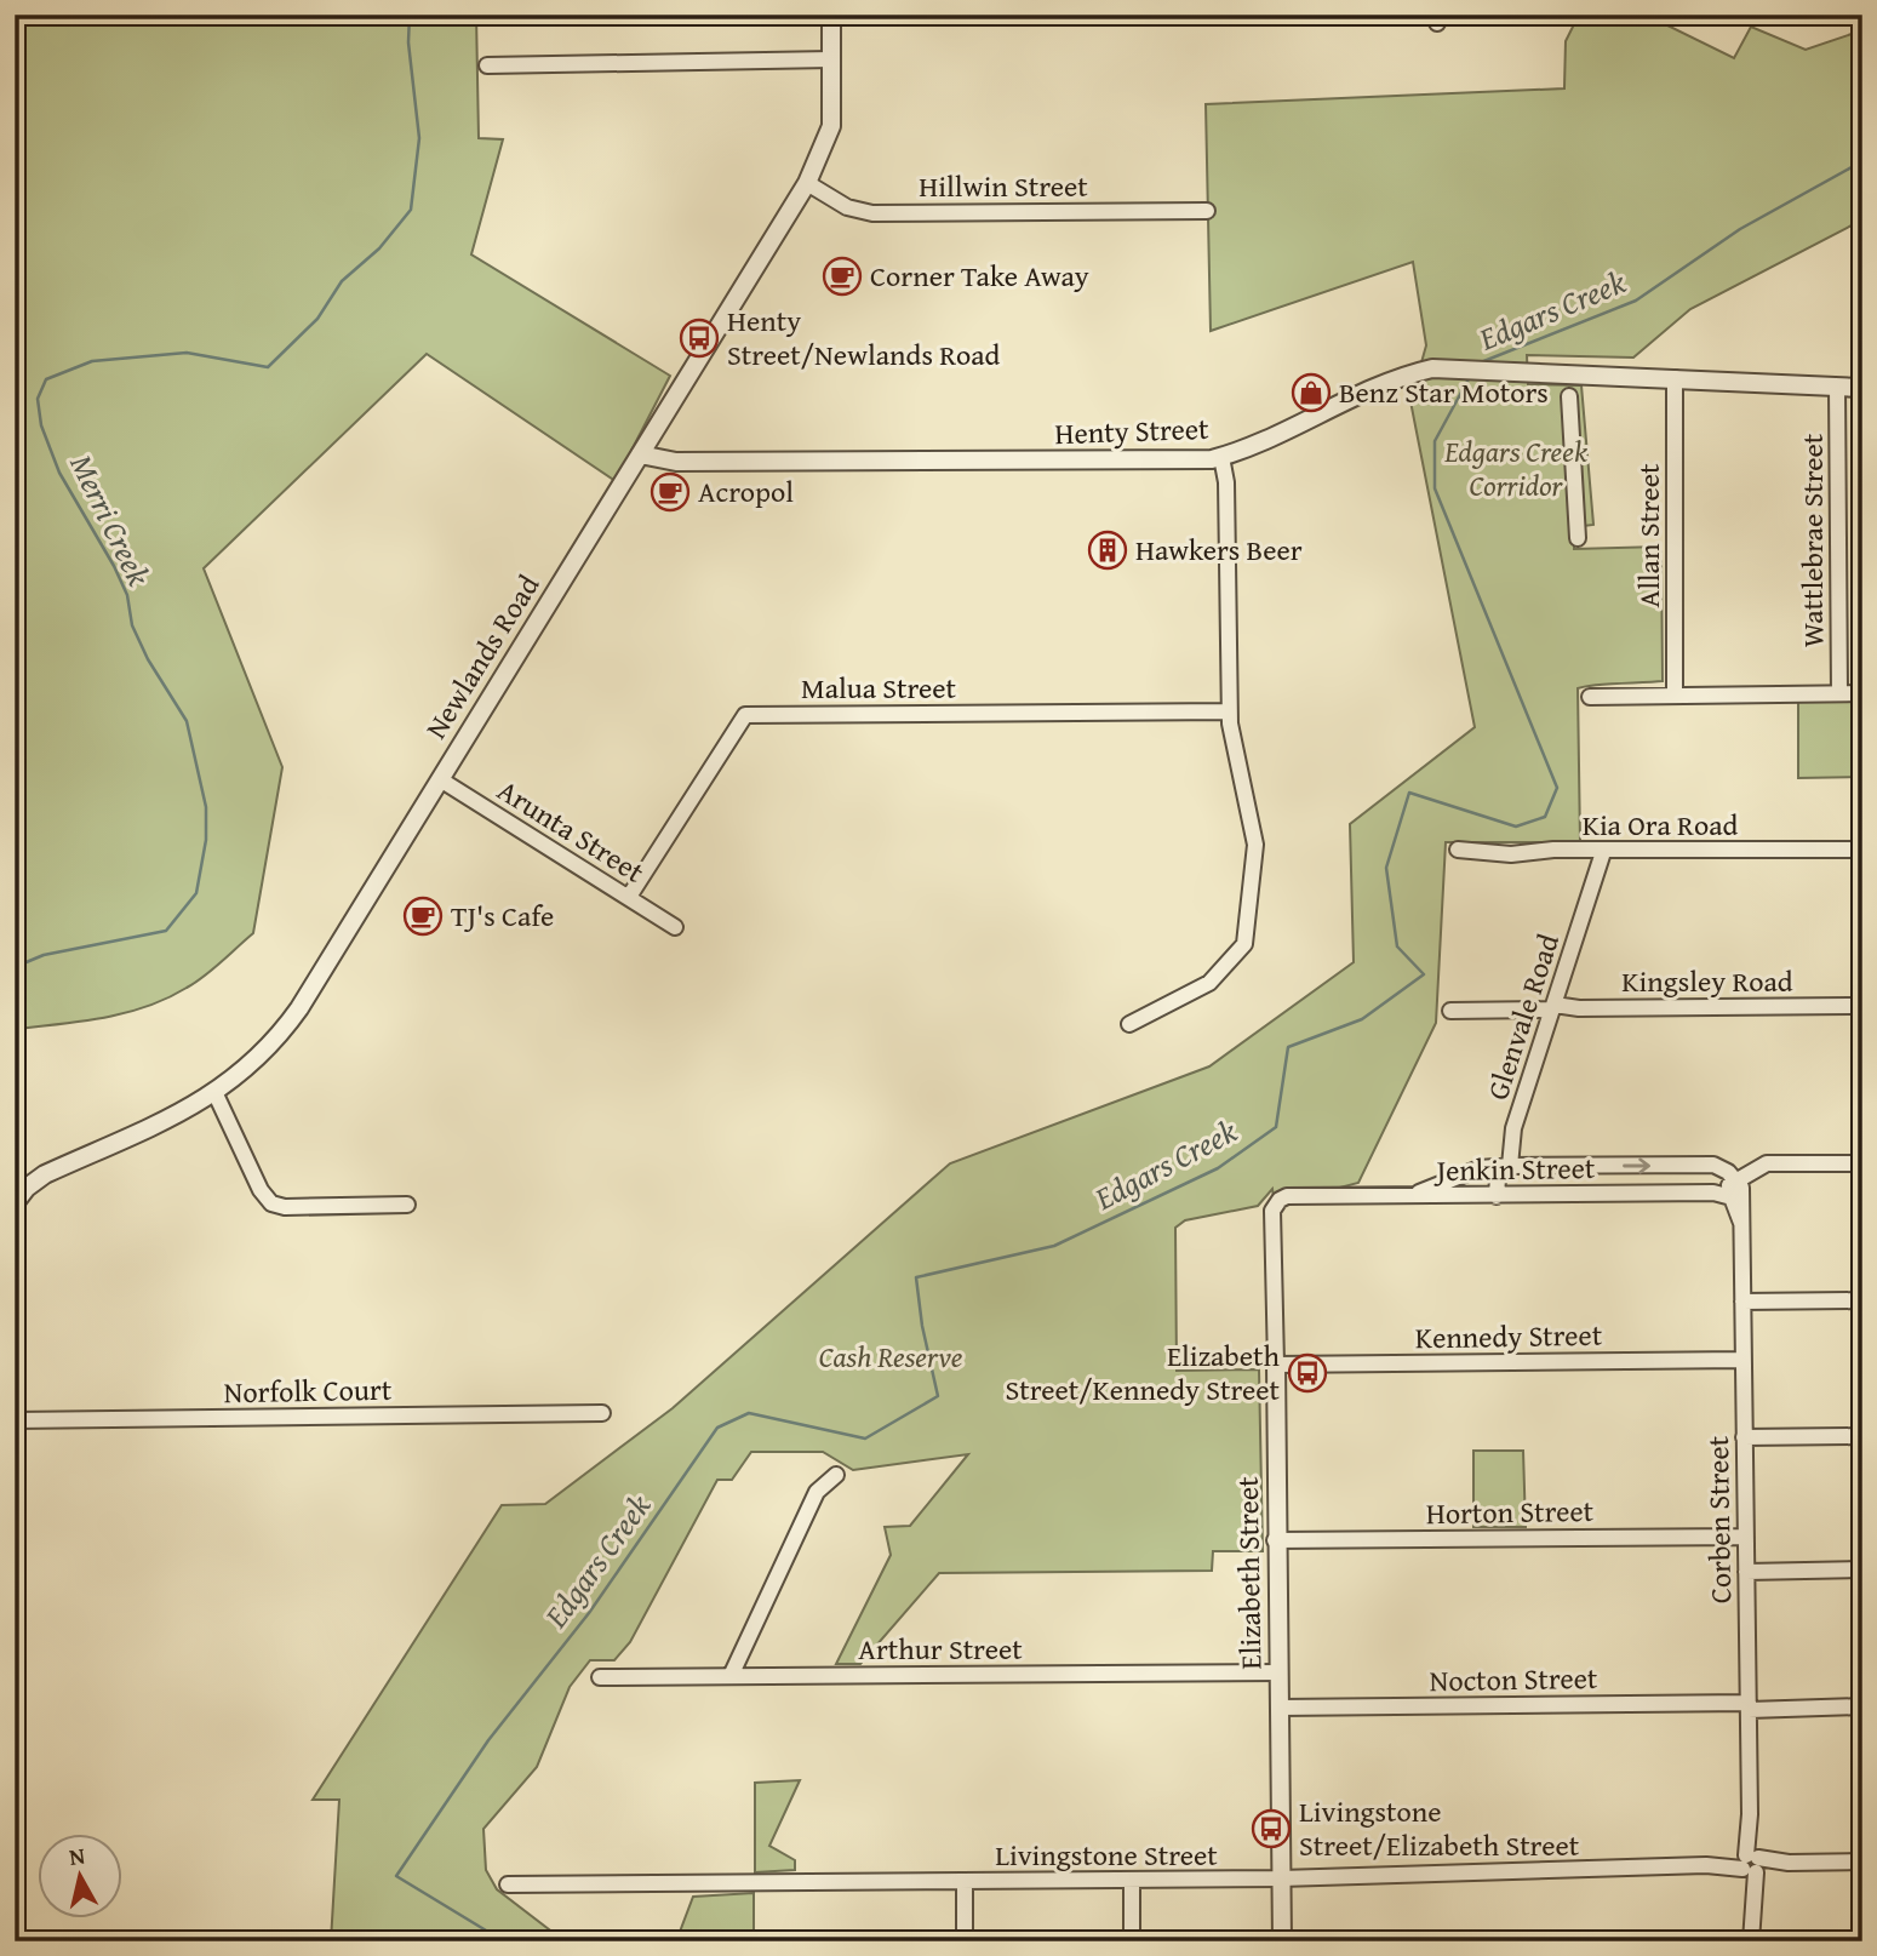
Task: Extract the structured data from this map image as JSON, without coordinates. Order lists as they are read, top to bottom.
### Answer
{
  "streets": {
    "street": [
      "Hillwin Street",
      "Henty Street",
      "Allan Street",
      "Wattlebrae Street",
      "Newlands Road",
      "Malua Street",
      "Kia Ora Road",
      "Arunta Street",
      "Kingsley Road",
      "Glenvale Road",
      "Jenkin Street",
      "Kennedy Street",
      "Norfolk Court",
      "Horton Street",
      "Corben Street",
      "Elizabeth Street",
      "Arthur Street",
      "Nocton Street",
      "Livingstone Street"
    ]
  },
  "crossings": [
    ["Hillwin Street", "Newlands Road"],
    ["Henty Street", "Allan Street"],
    ["Henty Street", "Wattlebrae Street"],
    ["Henty Street", "Newlands Road"],
    ["Newlands Road", "Arunta Street"],
    ["Malua Street", "Arunta Street"],
    ["Kia Ora Road", "Glenvale Road"],
    ["Kingsley Road", "Glenvale Road"],
    ["Glenvale Road", "Jenkin Street"],
    ["Jenkin Street", "Elizabeth Street"],
    ["Kennedy Street", "Corben Street"],
    ["Kennedy Street", "Elizabeth Street"],
    ["Horton Street", "Corben Street"],
    ["Horton Street", "Elizabeth Street"],
    ["Corben Street", "Nocton Street"],
    ["Corben Street", "Livingstone Street"],
    ["Elizabeth Street", "Arthur Street"],
    ["Elizabeth Street", "Nocton Street"],
    ["Elizabeth Street", "Livingstone Street"]
  ],
  "water": ["Edgars Creek", "Merri Creek"],
  "parks": ["Edgars Creek Corridor", "Cash Reserve"],
  "places": {
    "cafe": ["Corner Take Away", "Acropol", "TJ's Cafe"],
    "bus stop": ["Henty Street/Newlands Road", "Elizabeth Street/Kennedy Street", "Livingstone Street/Elizabeth Street"],
    "shop": ["Benz Star Motors"],
    "building": ["Hawkers Beer"]
  },
  "north": "top"
}
